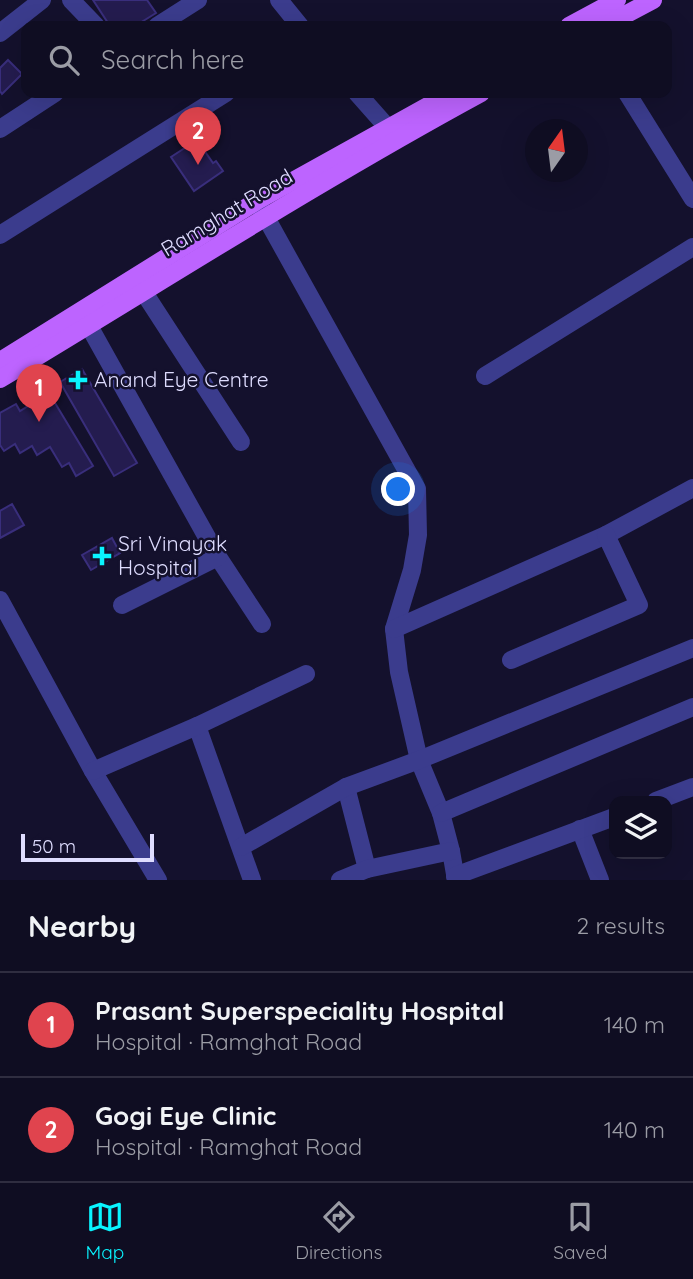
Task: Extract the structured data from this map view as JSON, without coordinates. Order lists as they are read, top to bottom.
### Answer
{
  "streets": {
    "main road": ["Ramghat Road"]
  },
  "places": {
    "health": ["Anand Eye Centre", "Sri Vinayak Hospital"]
  },
  "scale_bar": "50 m",
  "north": "top",
  "page": {
    "search": "Search here",
    "pins": ["2", "1"],
    "scale": "50 m",
    "heading": ["Nearby", "2 results"],
    "list": [
      {
        "mark": "1",
        "name": "Prasant Superspeciality Hospital",
        "note": "Hospital · Ramghat Road",
        "value": "140 m"
      },
      {
        "mark": "2",
        "name": "Gogi Eye Clinic",
        "note": "Hospital · Ramghat Road",
        "value": "140 m"
      }
    ],
    "nav": ["Map", "Directions", "Saved"]
  }
}
